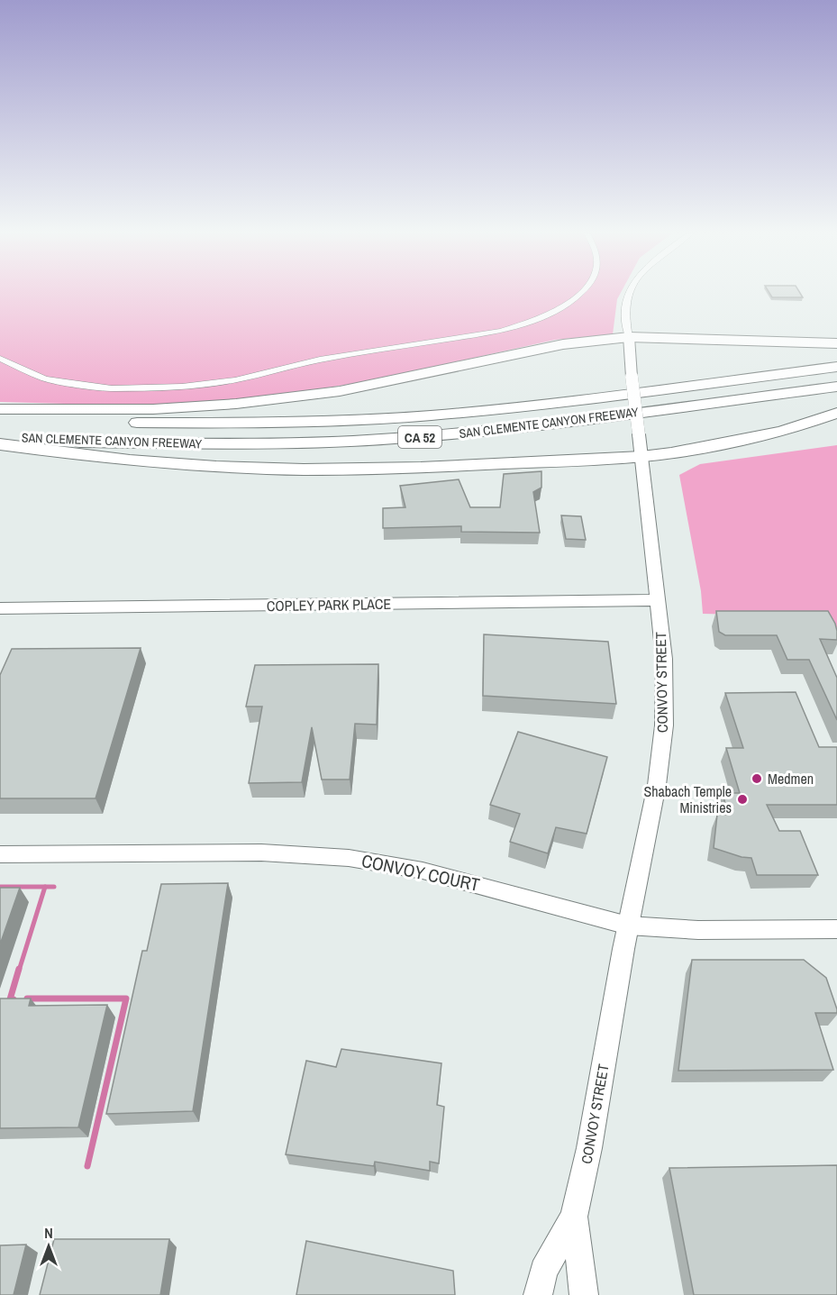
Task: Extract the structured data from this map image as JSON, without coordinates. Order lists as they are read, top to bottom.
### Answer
{
  "streets": {
    "highway": ["SAN CLEMENTE CANYON FREEWAY", "CA 52"],
    "main road": ["COPLEY PARK PLACE", "CONVOY STREET"],
    "street": ["CONVOY COURT"]
  },
  "crossings": [
    ["COPLEY PARK PLACE", "CONVOY STREET"],
    ["CONVOY STREET", "CONVOY COURT"]
  ],
  "places": ["Medmen", "Shabach Temple Ministries"],
  "north": "top"
}
